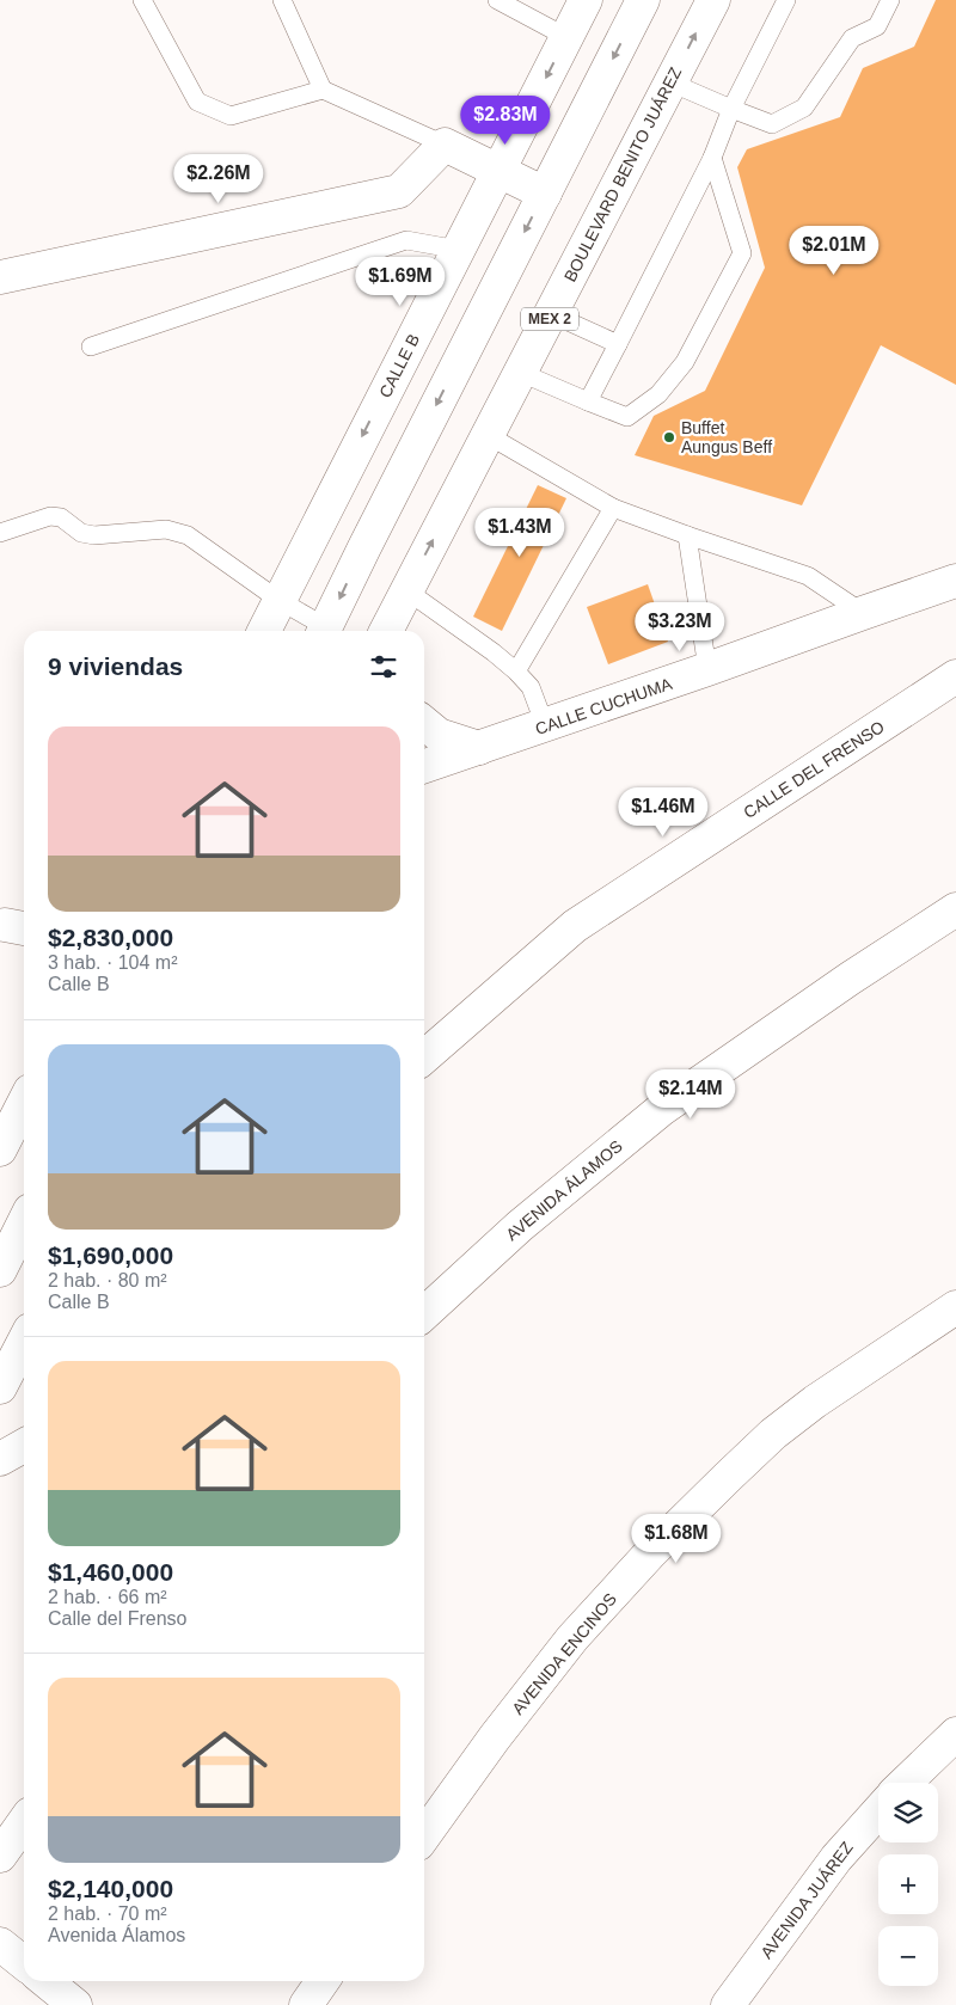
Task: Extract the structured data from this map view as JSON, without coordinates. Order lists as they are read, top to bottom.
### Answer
{
  "streets": {
    "street": [
      "BOULEVARD BENITO JUÁREZ",
      "MEX 2",
      "CALLE B",
      "CALLE CUCHUMA",
      "CALLE DEL FRENSO",
      "AVENIDA ÁLAMOS",
      "AVENIDA ENCINOS",
      "AVENIDA JUÁREZ"
    ]
  },
  "places": ["Buffet Aungus Beff"],
  "page": {
    "price": [
      "$2.83M",
      "$2.26M",
      "$2.01M",
      "$1.69M",
      "$1.43M",
      "$3.23M",
      "$1.46M",
      "$2.14M",
      "$1.68M"
    ],
    "heading": "9 viviendas",
    "list": [
      {
        "name": "$2,830,000",
        "note": "3 hab. · 104 m² · Calle B"
      },
      {
        "name": "$1,690,000",
        "note": "2 hab. · 80 m² · Calle B"
      },
      {
        "name": "$1,460,000",
        "note": "2 hab. · 66 m² · Calle del Frenso"
      },
      {
        "name": "$2,140,000",
        "note": "2 hab. · 70 m² · Avenida Álamos"
      }
    ],
    "map_buttons": ["+", "−"]
  }
}
